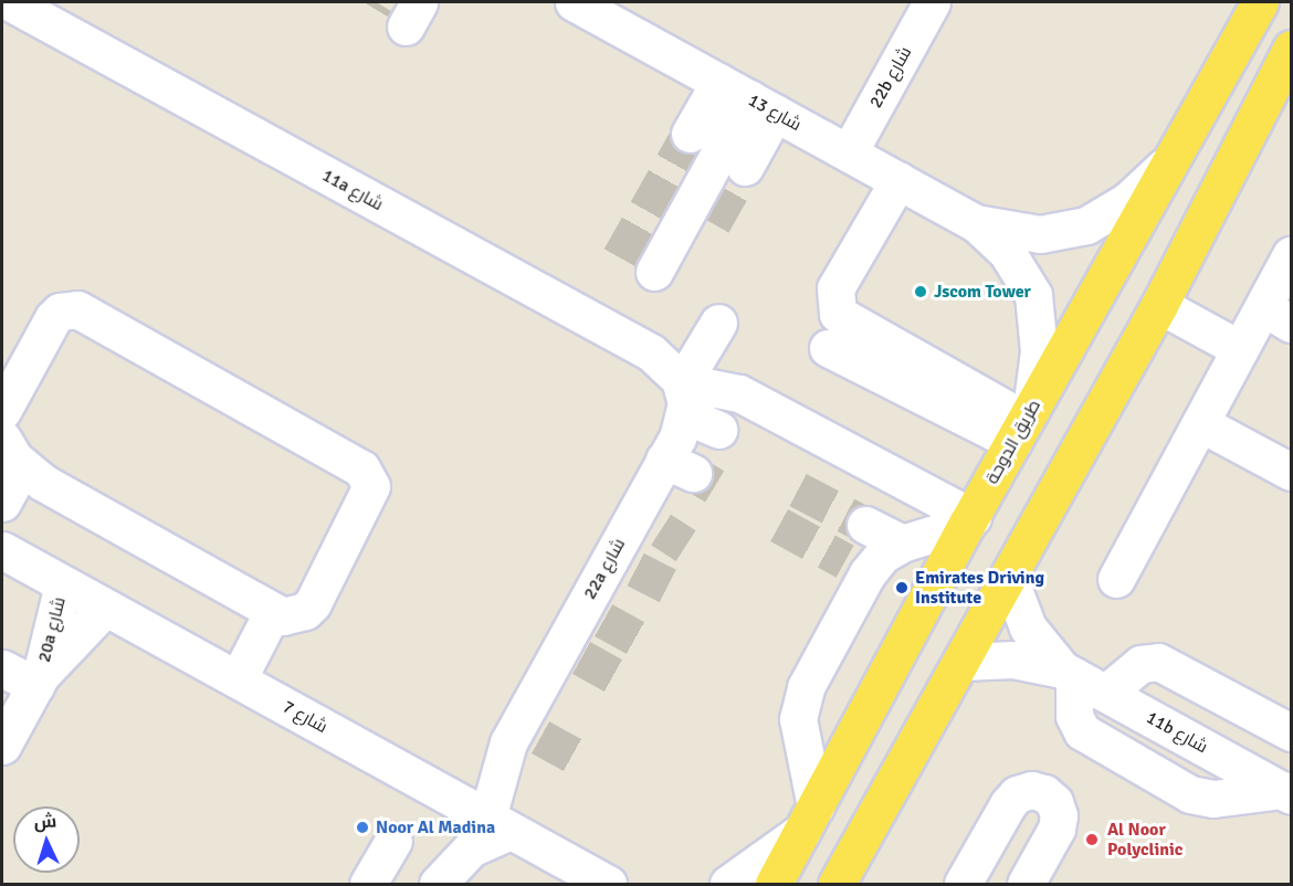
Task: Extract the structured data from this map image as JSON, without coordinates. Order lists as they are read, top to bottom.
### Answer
{
  "streets": {
    "main road": ["طريق الدوحة"],
    "street": [
      "22b شارع",
      "شارع 13",
      "11a شارع",
      "22a شارع",
      "20a شارع",
      "شارع 7",
      "11b شارع"
    ]
  },
  "crossings": [
    ["22b شارع", "شارع 13"],
    ["شارع 13", "طريق الدوحة"],
    ["11a شارع", "22a شارع"],
    ["22a شارع", "شارع 7"],
    ["20a شارع", "شارع 7"]
  ],
  "places": [
    "Jscom Tower",
    "Emirates Driving Institute",
    "Noor Al Madina",
    "Al Noor Polyclinic"
  ],
  "north": "top"
}
